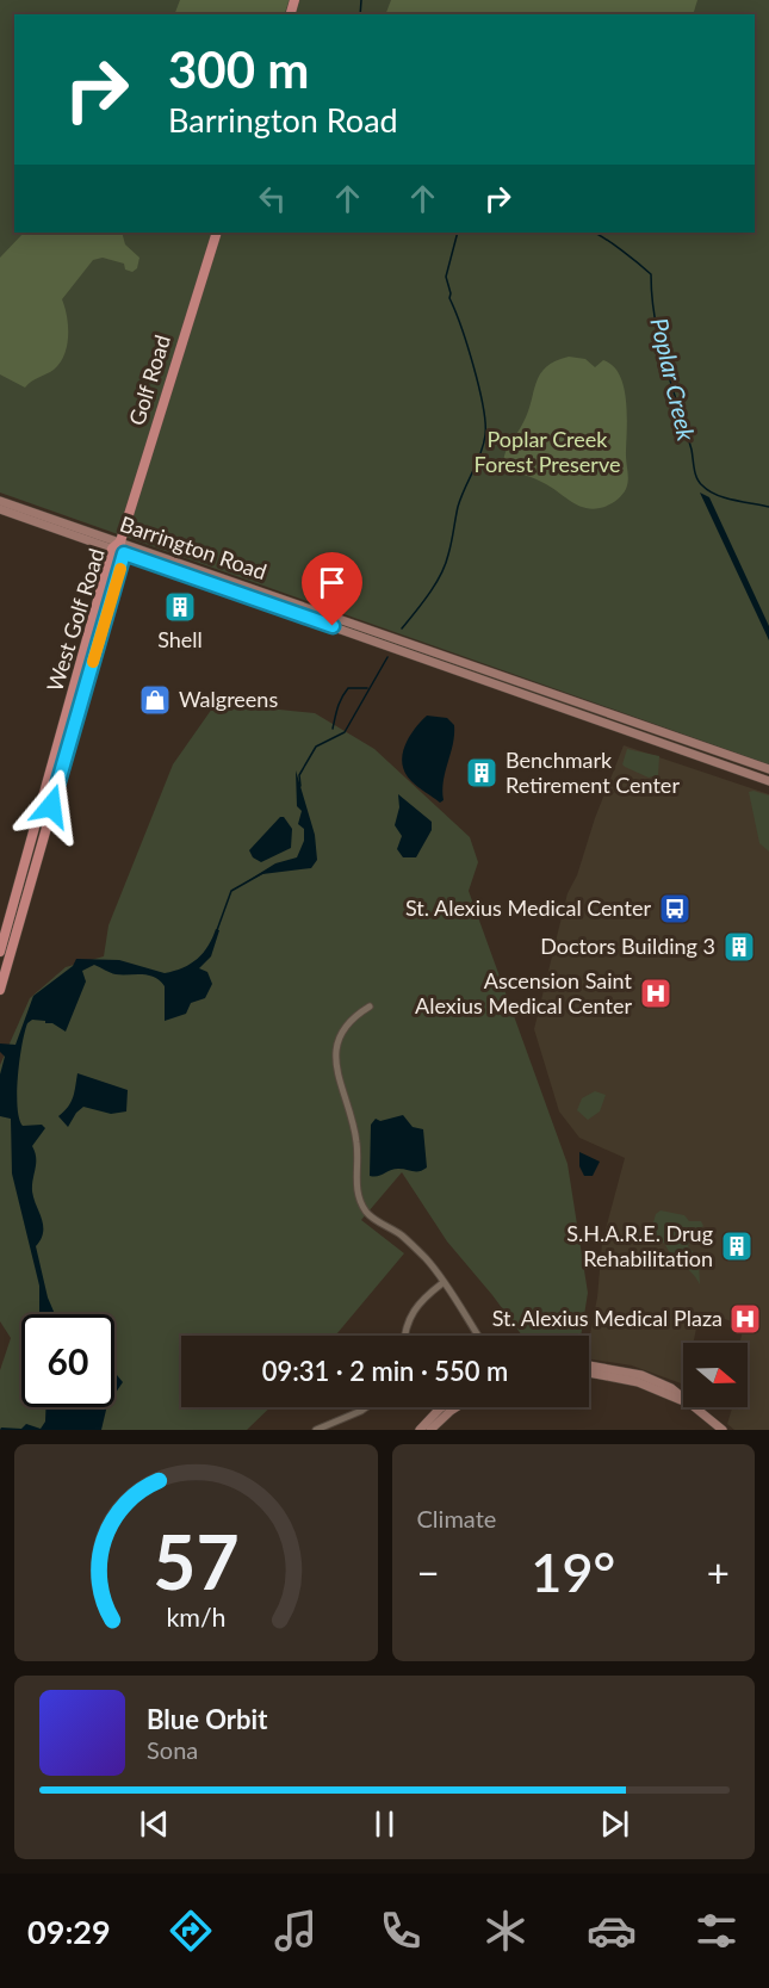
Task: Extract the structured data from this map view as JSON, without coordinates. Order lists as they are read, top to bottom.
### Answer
{
  "streets": {
    "main road": ["Golf Road", "Barrington Road", "West Golf Road"]
  },
  "crossings": [
    ["Golf Road", "Barrington Road"],
    ["Golf Road", "West Golf Road"],
    ["Barrington Road", "West Golf Road"]
  ],
  "water": ["Poplar Creek"],
  "parks": ["Poplar Creek Forest Preserve"],
  "places": {
    "building": [
      "Shell",
      "Benchmark Retirement Center",
      "Doctors Building 3",
      "S.H.A.R.E. Drug Rehabilitation"
    ],
    "shop": ["Walgreens"],
    "bus stop": ["St. Alexius Medical Center"],
    "hospital": ["Ascension Saint Alexius Medical Center", "St. Alexius Medical Plaza"]
  },
  "north": "right",
  "page": {
    "turn": ["300 m", "Barrington Road"],
    "limit": "60",
    "trip": "09:31 · 2 min · 550 m",
    "tile": "Climate",
    "heat": ["−", "19°", "+"],
    "song": ["Blue Orbit", "Sona"],
    "tabs": "09:29",
    "gauge": ["57", "km/h"]
  }
}
